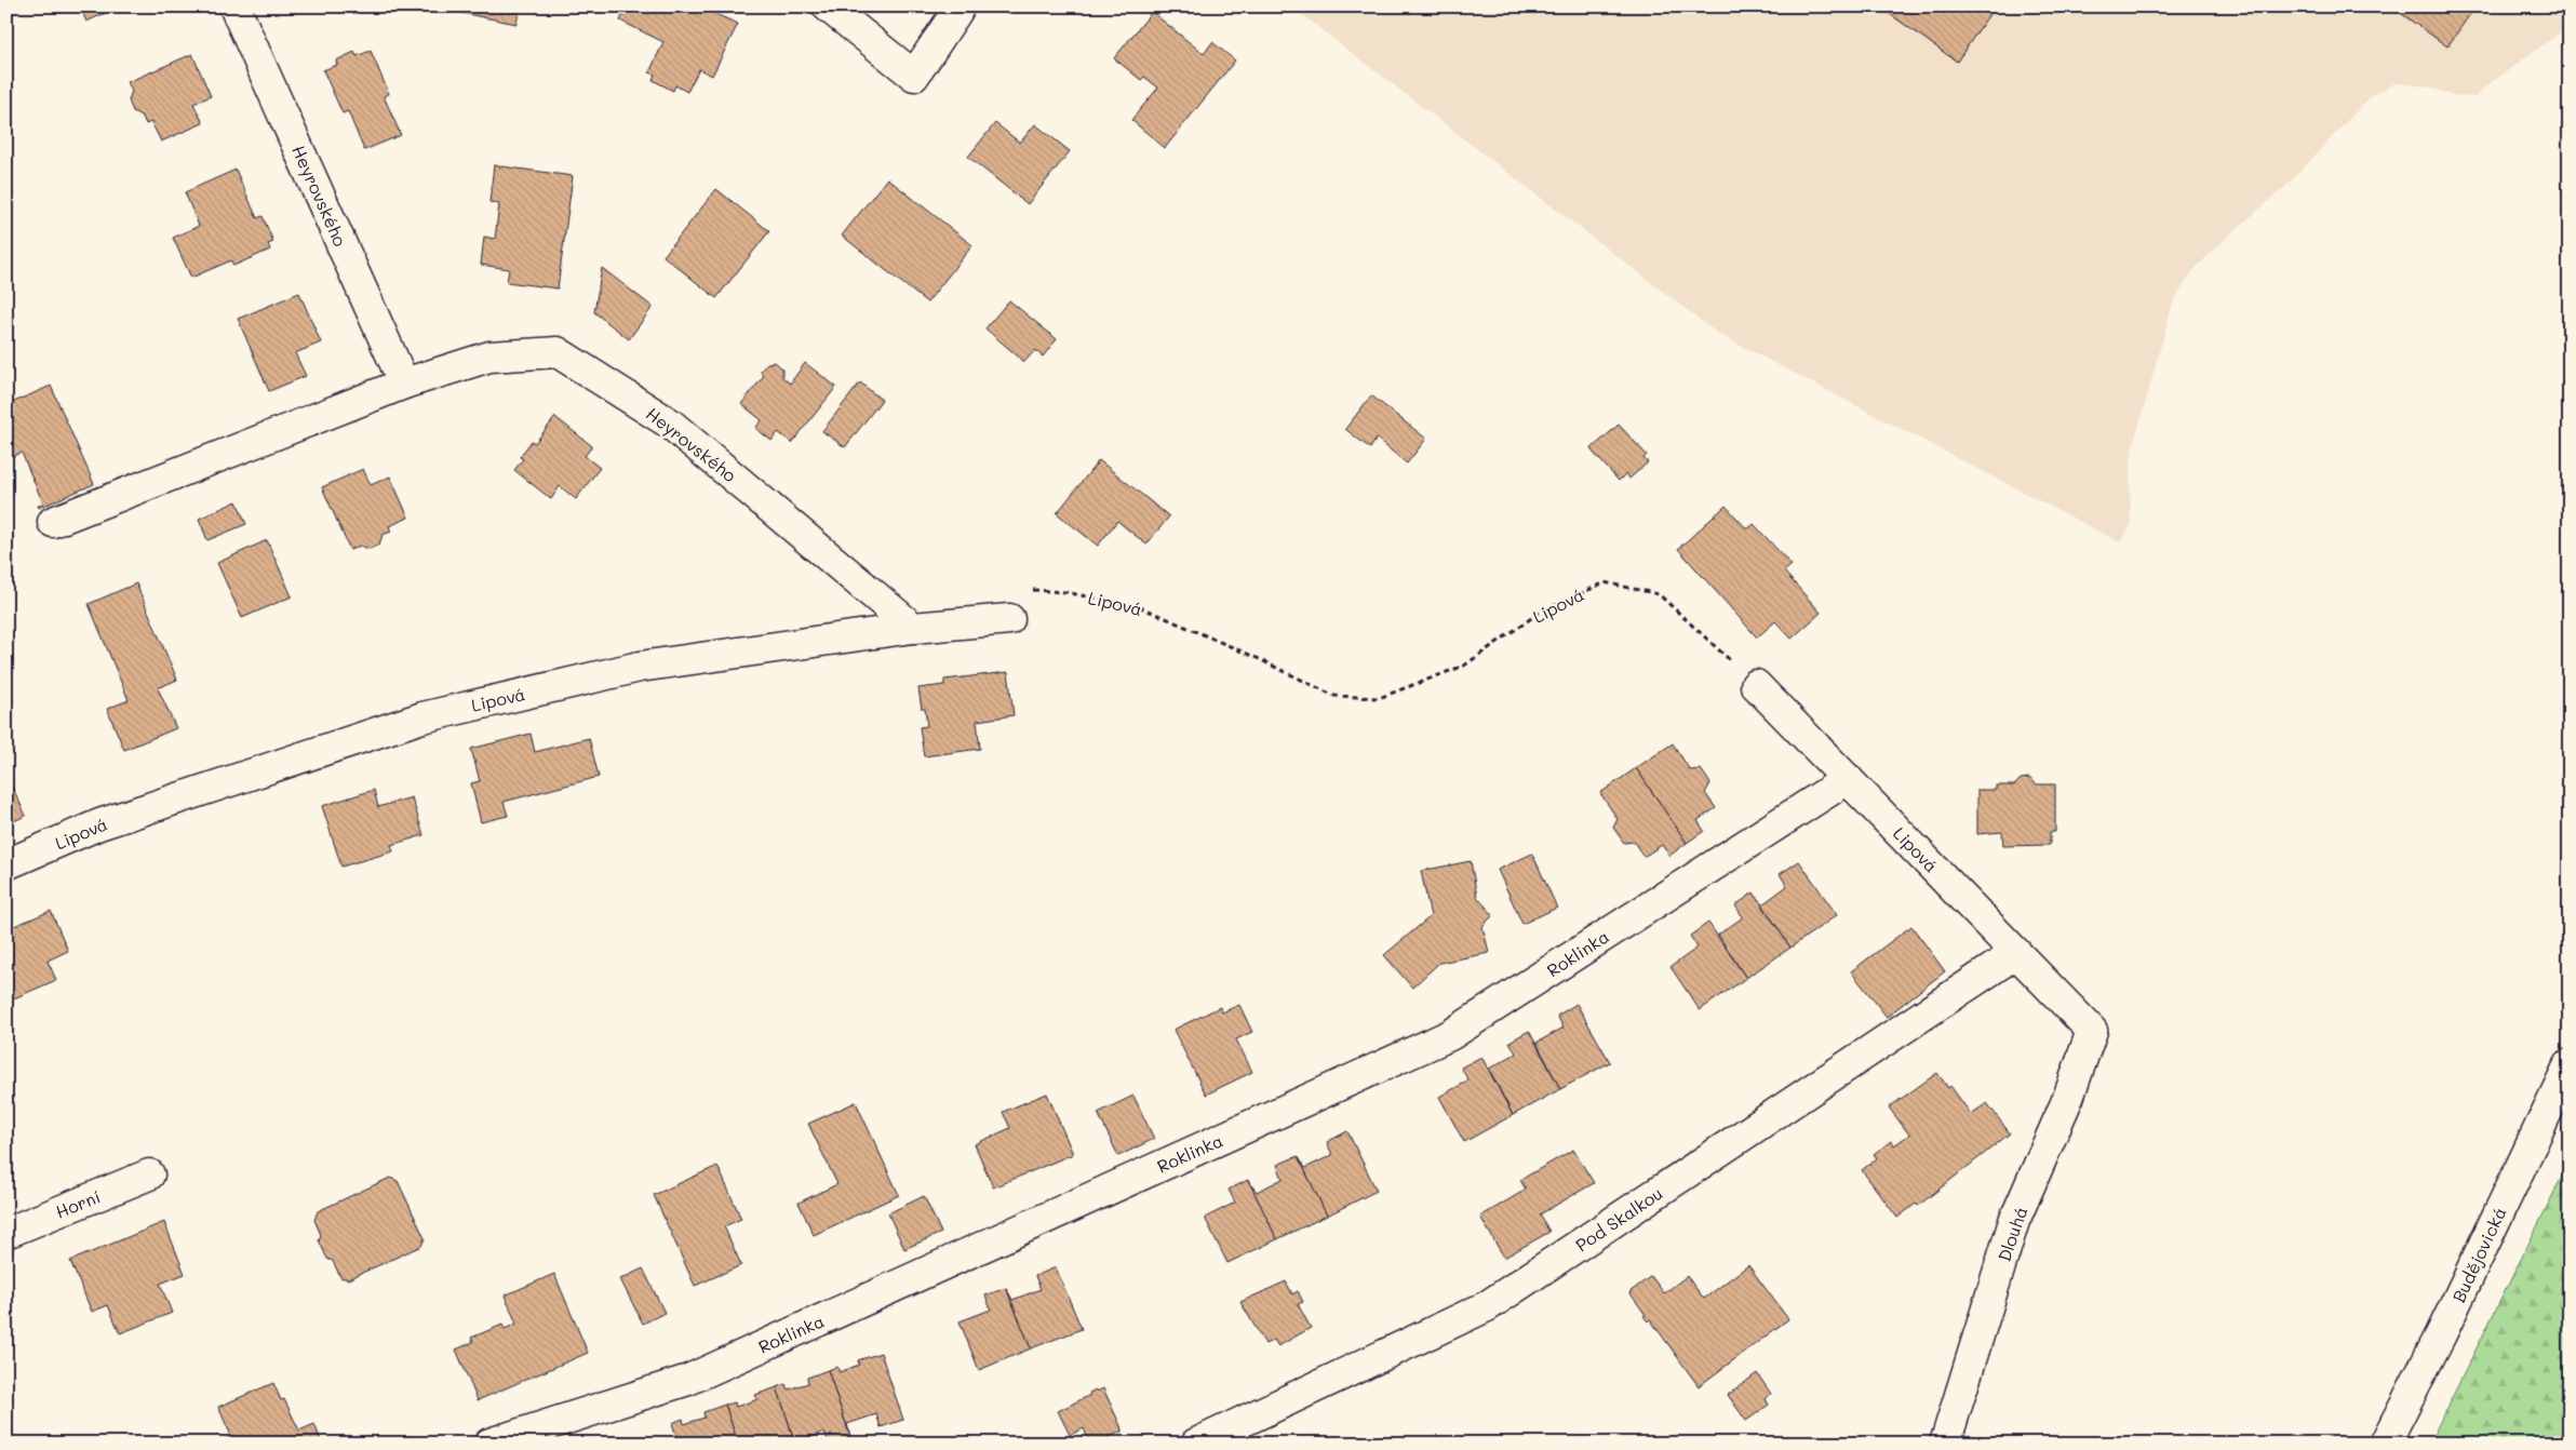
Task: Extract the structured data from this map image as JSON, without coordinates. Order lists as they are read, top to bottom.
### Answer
{
  "streets": {
    "street": [
      "Heyrovského",
      "Lipová",
      "Roklinka",
      "Horní",
      "Pod Skalkou",
      "Dlouhá",
      "Budějovická"
    ]
  },
  "crossings": [
    ["Heyrovského", "Lipová"],
    ["Lipová", "Roklinka"],
    ["Lipová", "Pod Skalkou"],
    ["Lipová", "Dlouhá"]
  ]
}
